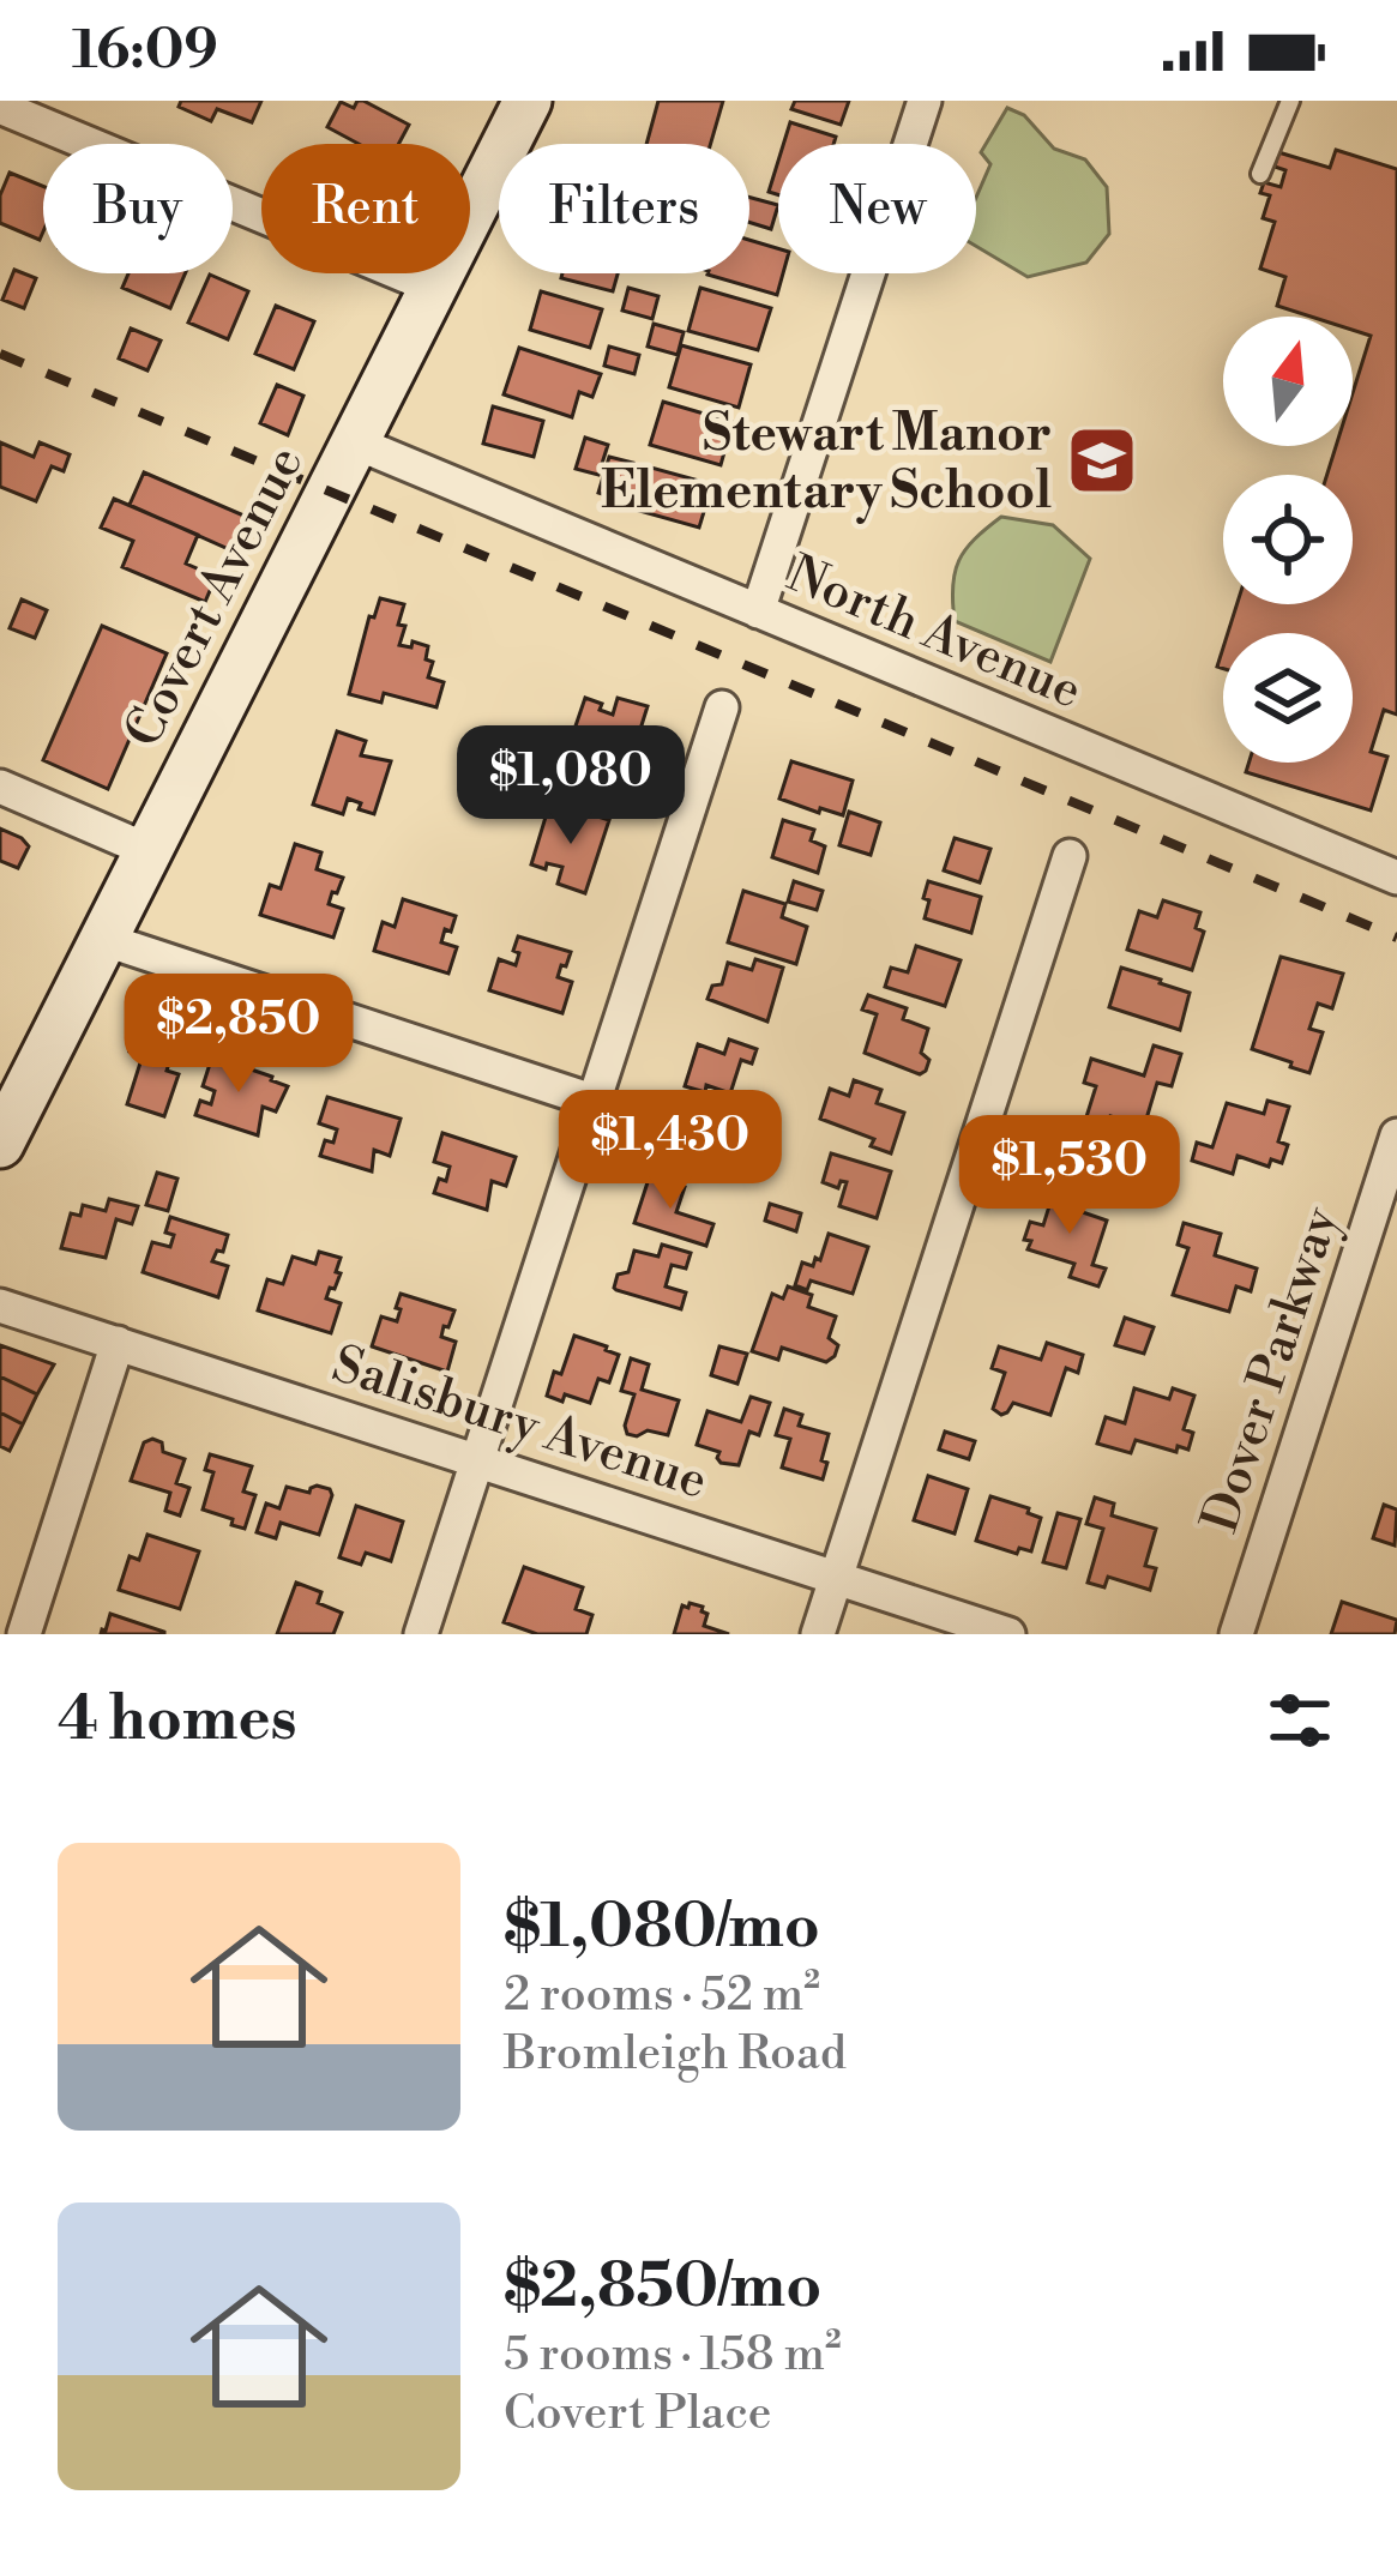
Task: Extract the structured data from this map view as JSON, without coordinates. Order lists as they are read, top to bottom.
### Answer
{
  "streets": {
    "main road": ["Covert Avenue"],
    "street": ["North Avenue", "Dover Parkway", "Salisbury Avenue"]
  },
  "crossings": [
    ["Covert Avenue", "North Avenue"]
  ],
  "places": {
    "school or university": ["Stewart Manor Elementary School"]
  },
  "north": "top",
  "page": {
    "status": "16:09",
    "chip": [
      "Buy",
      "Rent",
      "Filters",
      "New"
    ],
    "price": [
      "$1,080",
      "$2,850",
      "$1,430",
      "$1,530"
    ],
    "heading": "4 homes",
    "list": [
      {
        "name": "$1,080/mo",
        "note": "2 rooms · 52 m² · Bromleigh Road"
      },
      {
        "name": "$2,850/mo",
        "note": "5 rooms · 158 m² · Covert Place"
      }
    ]
  }
}
